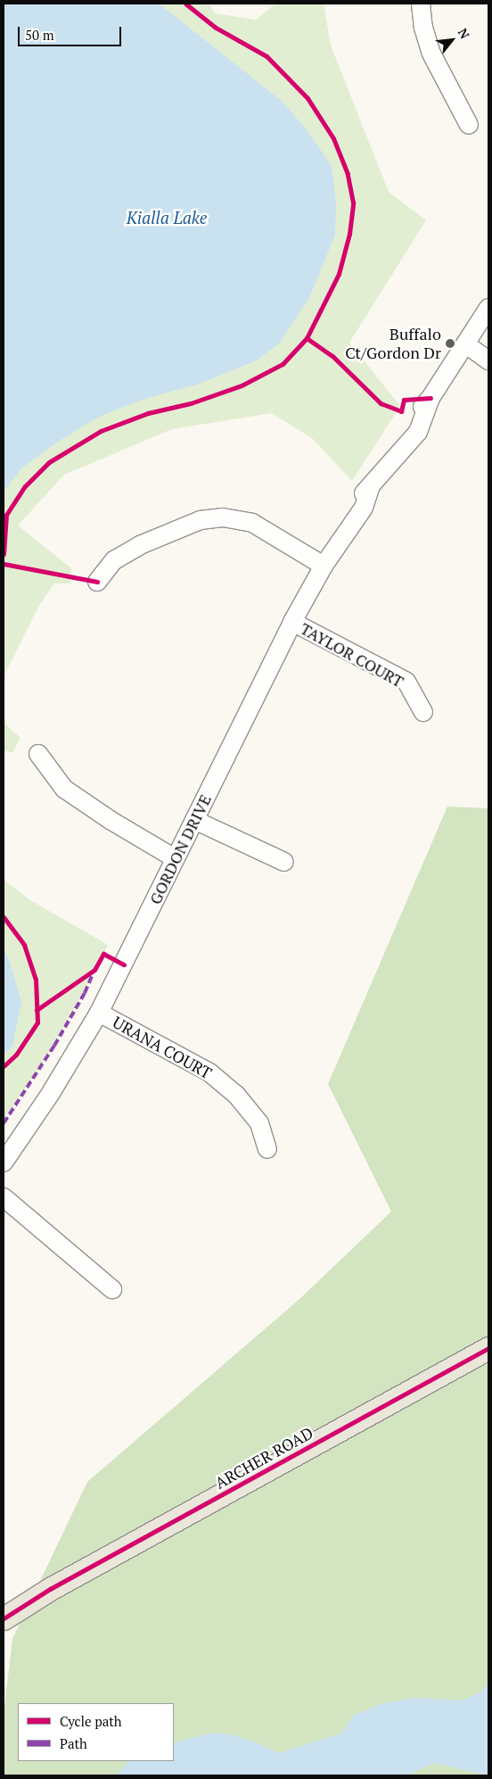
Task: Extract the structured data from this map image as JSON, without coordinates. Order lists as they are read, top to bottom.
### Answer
{
  "streets": {
    "main road": ["ARCHER ROAD"],
    "street": ["TAYLOR COURT", "GORDON DRIVE", "URANA COURT"]
  },
  "crossings": [
    ["TAYLOR COURT", "GORDON DRIVE"],
    ["GORDON DRIVE", "URANA COURT"]
  ],
  "water": ["Kialla Lake"],
  "places": ["Buffalo Ct/Gordon Dr"],
  "legend": ["Cycle path", "Path"],
  "scale_bar": "50 m",
  "north": "top right"
}
